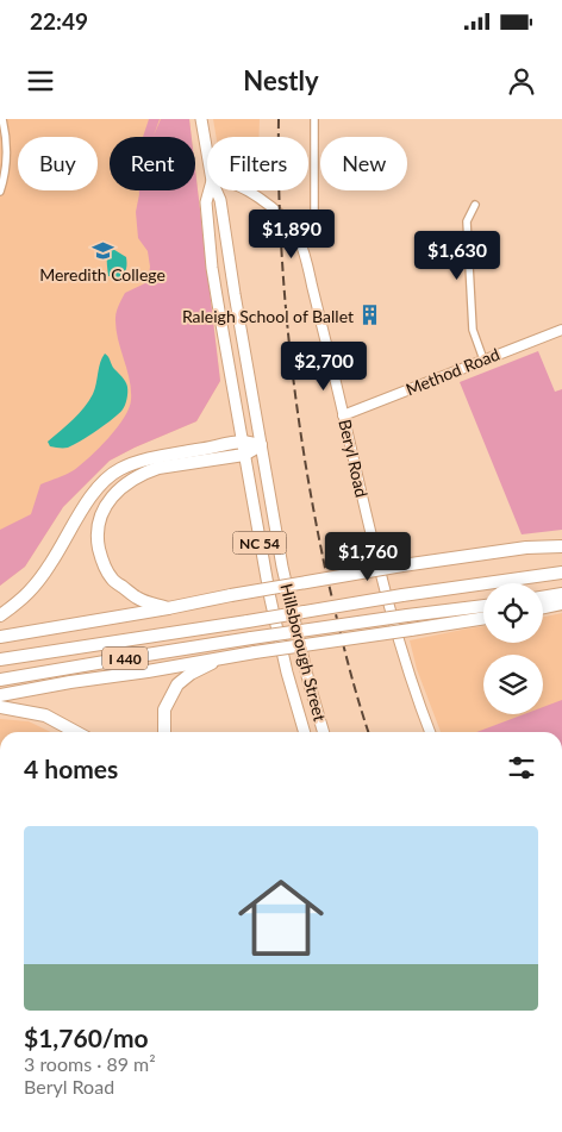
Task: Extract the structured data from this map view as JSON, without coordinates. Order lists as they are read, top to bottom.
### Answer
{
  "streets": {
    "highway": ["I 440"],
    "main road": ["NC 54", "Hillsborough Street"],
    "street": ["Method Road", "Beryl Road"]
  },
  "crossings": [
    ["Method Road", "Beryl Road"]
  ],
  "places": {
    "school or university": ["Meredith College"],
    "building": ["Raleigh School of Ballet"]
  },
  "page": {
    "status": "22:49",
    "header": "Nestly",
    "chip": [
      "Buy",
      "Rent",
      "Filters",
      "New"
    ],
    "price": [
      "$1,890",
      "$1,630",
      "$2,700",
      "$1,760"
    ],
    "heading": "4 homes",
    "list": [
      {
        "name": "$1,760/mo",
        "note": "3 rooms · 89 m² · Beryl Road"
      }
    ]
  }
}
